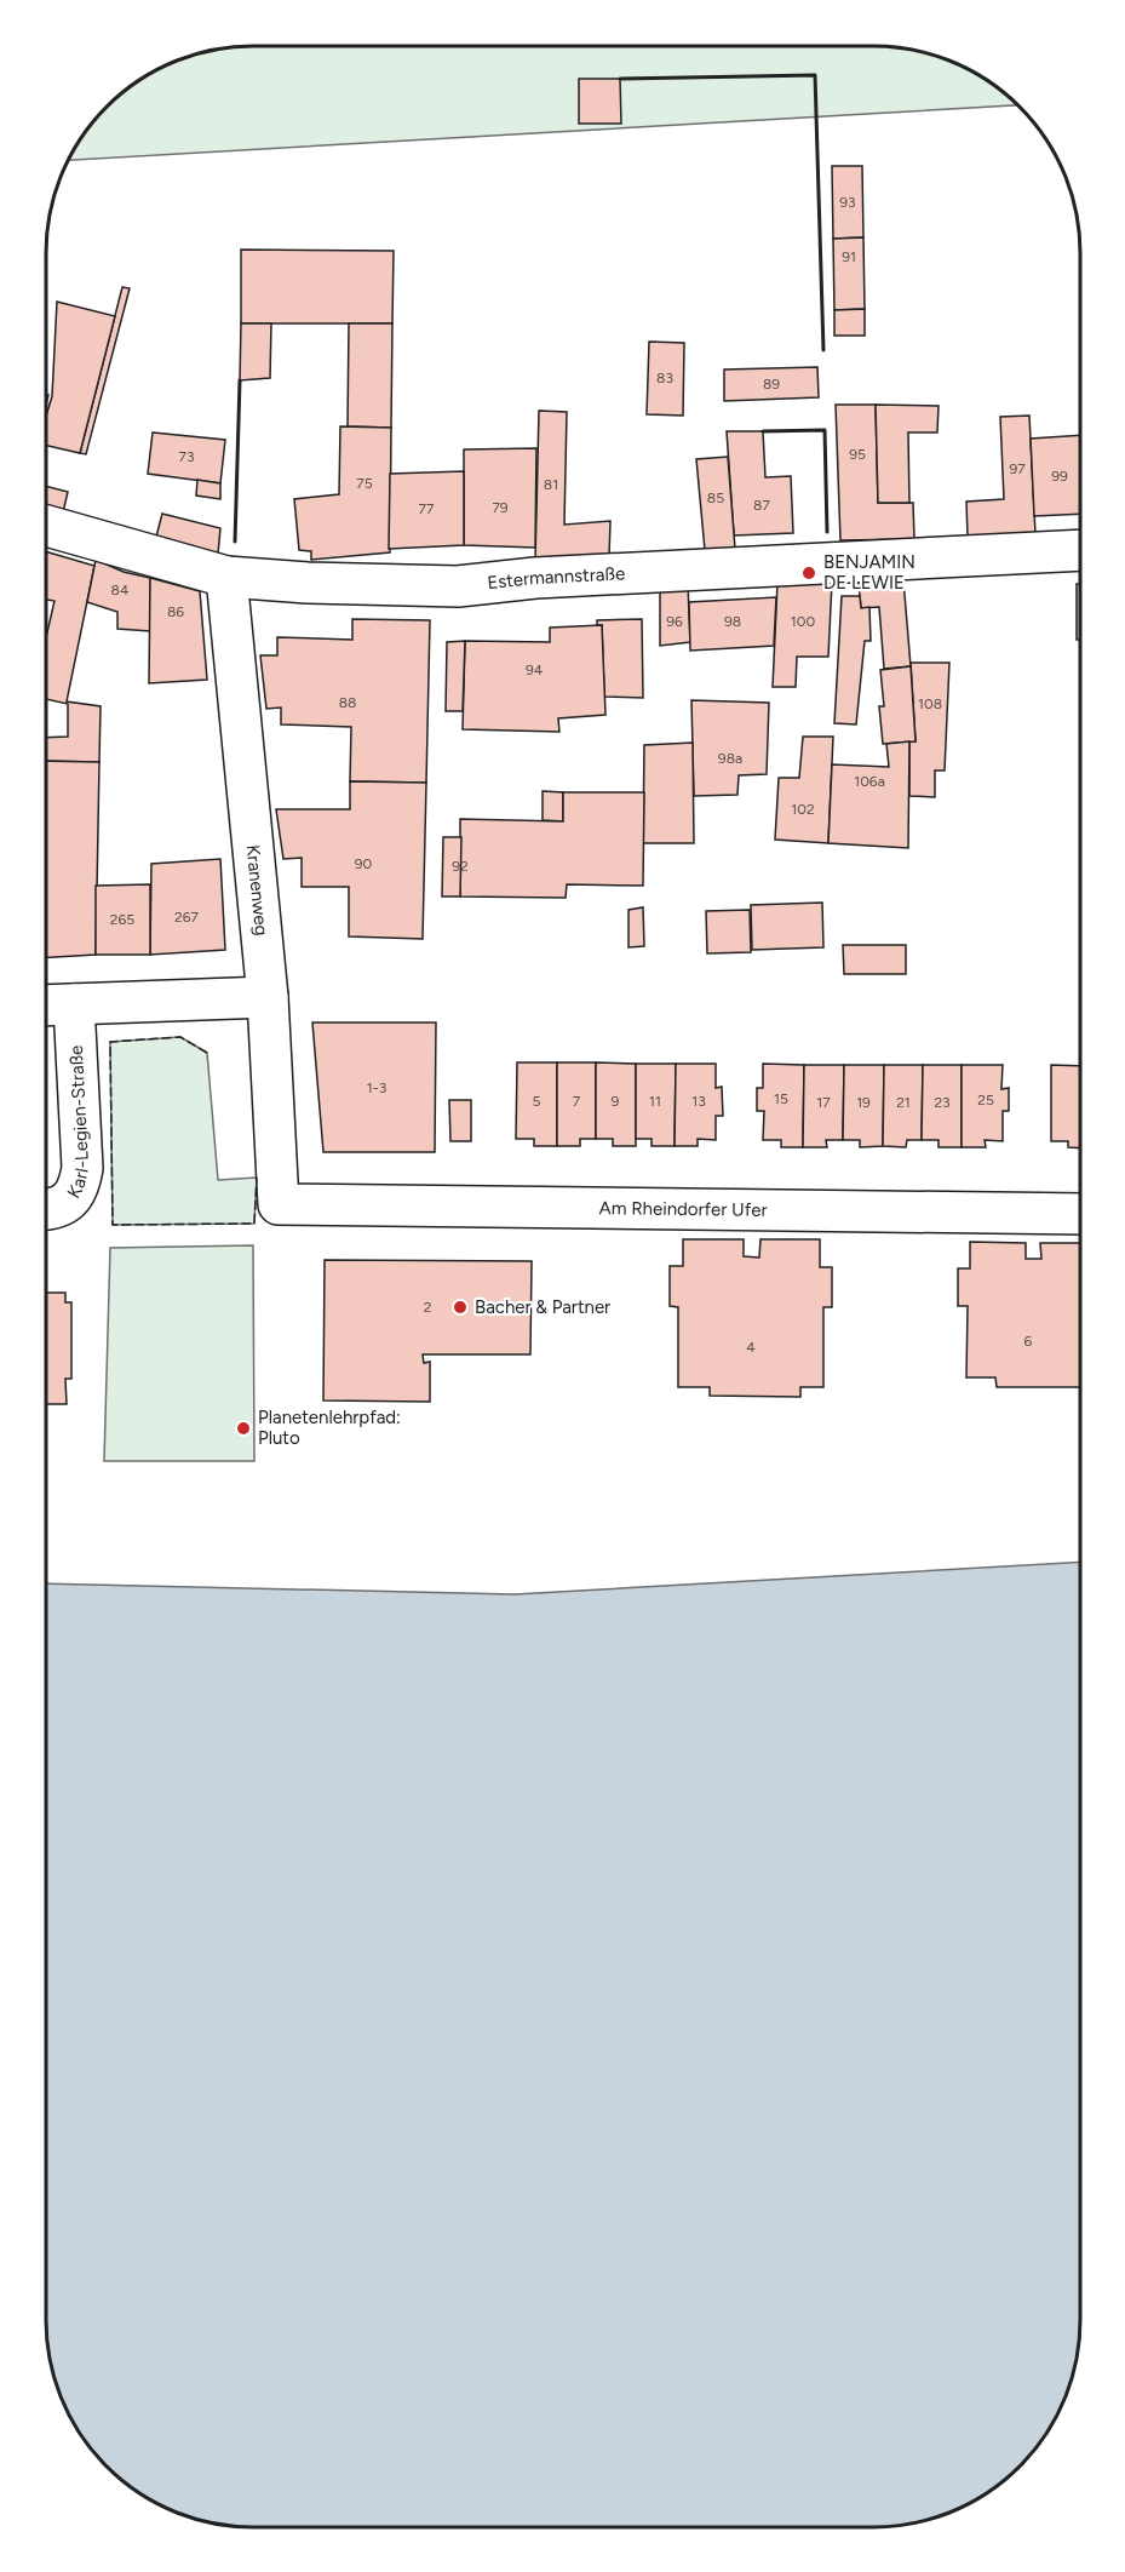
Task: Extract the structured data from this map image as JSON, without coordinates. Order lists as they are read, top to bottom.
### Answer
{
  "streets": {
    "street": [
      "Estermannstraße",
      "Kranenweg",
      "Karl-Legien-Straße",
      "Am Rheindorfer Ufer"
    ]
  },
  "crossings": [
    ["Estermannstraße", "Kranenweg"],
    ["Kranenweg", "Karl-Legien-Straße"],
    ["Kranenweg", "Am Rheindorfer Ufer"]
  ],
  "places": ["BENJAMIN DE LEWIE", "Bacher & Partner", "Planetenlehrpfad: Pluto"],
  "house_numbers": [
    "93",
    "91",
    "83",
    "89",
    "95",
    "73",
    "97",
    "99",
    "75",
    "81",
    "85",
    "87",
    "79",
    "77",
    "84",
    "86",
    "96",
    "98",
    "100",
    "94",
    "88",
    "108",
    "98a",
    "106a",
    "102",
    "90",
    "92",
    "267",
    "265",
    "1-3",
    "15",
    "25",
    "5",
    "7",
    "9",
    "11",
    "13",
    "17",
    "19",
    "21",
    "23",
    "2",
    "6",
    "4"
  ]
}
